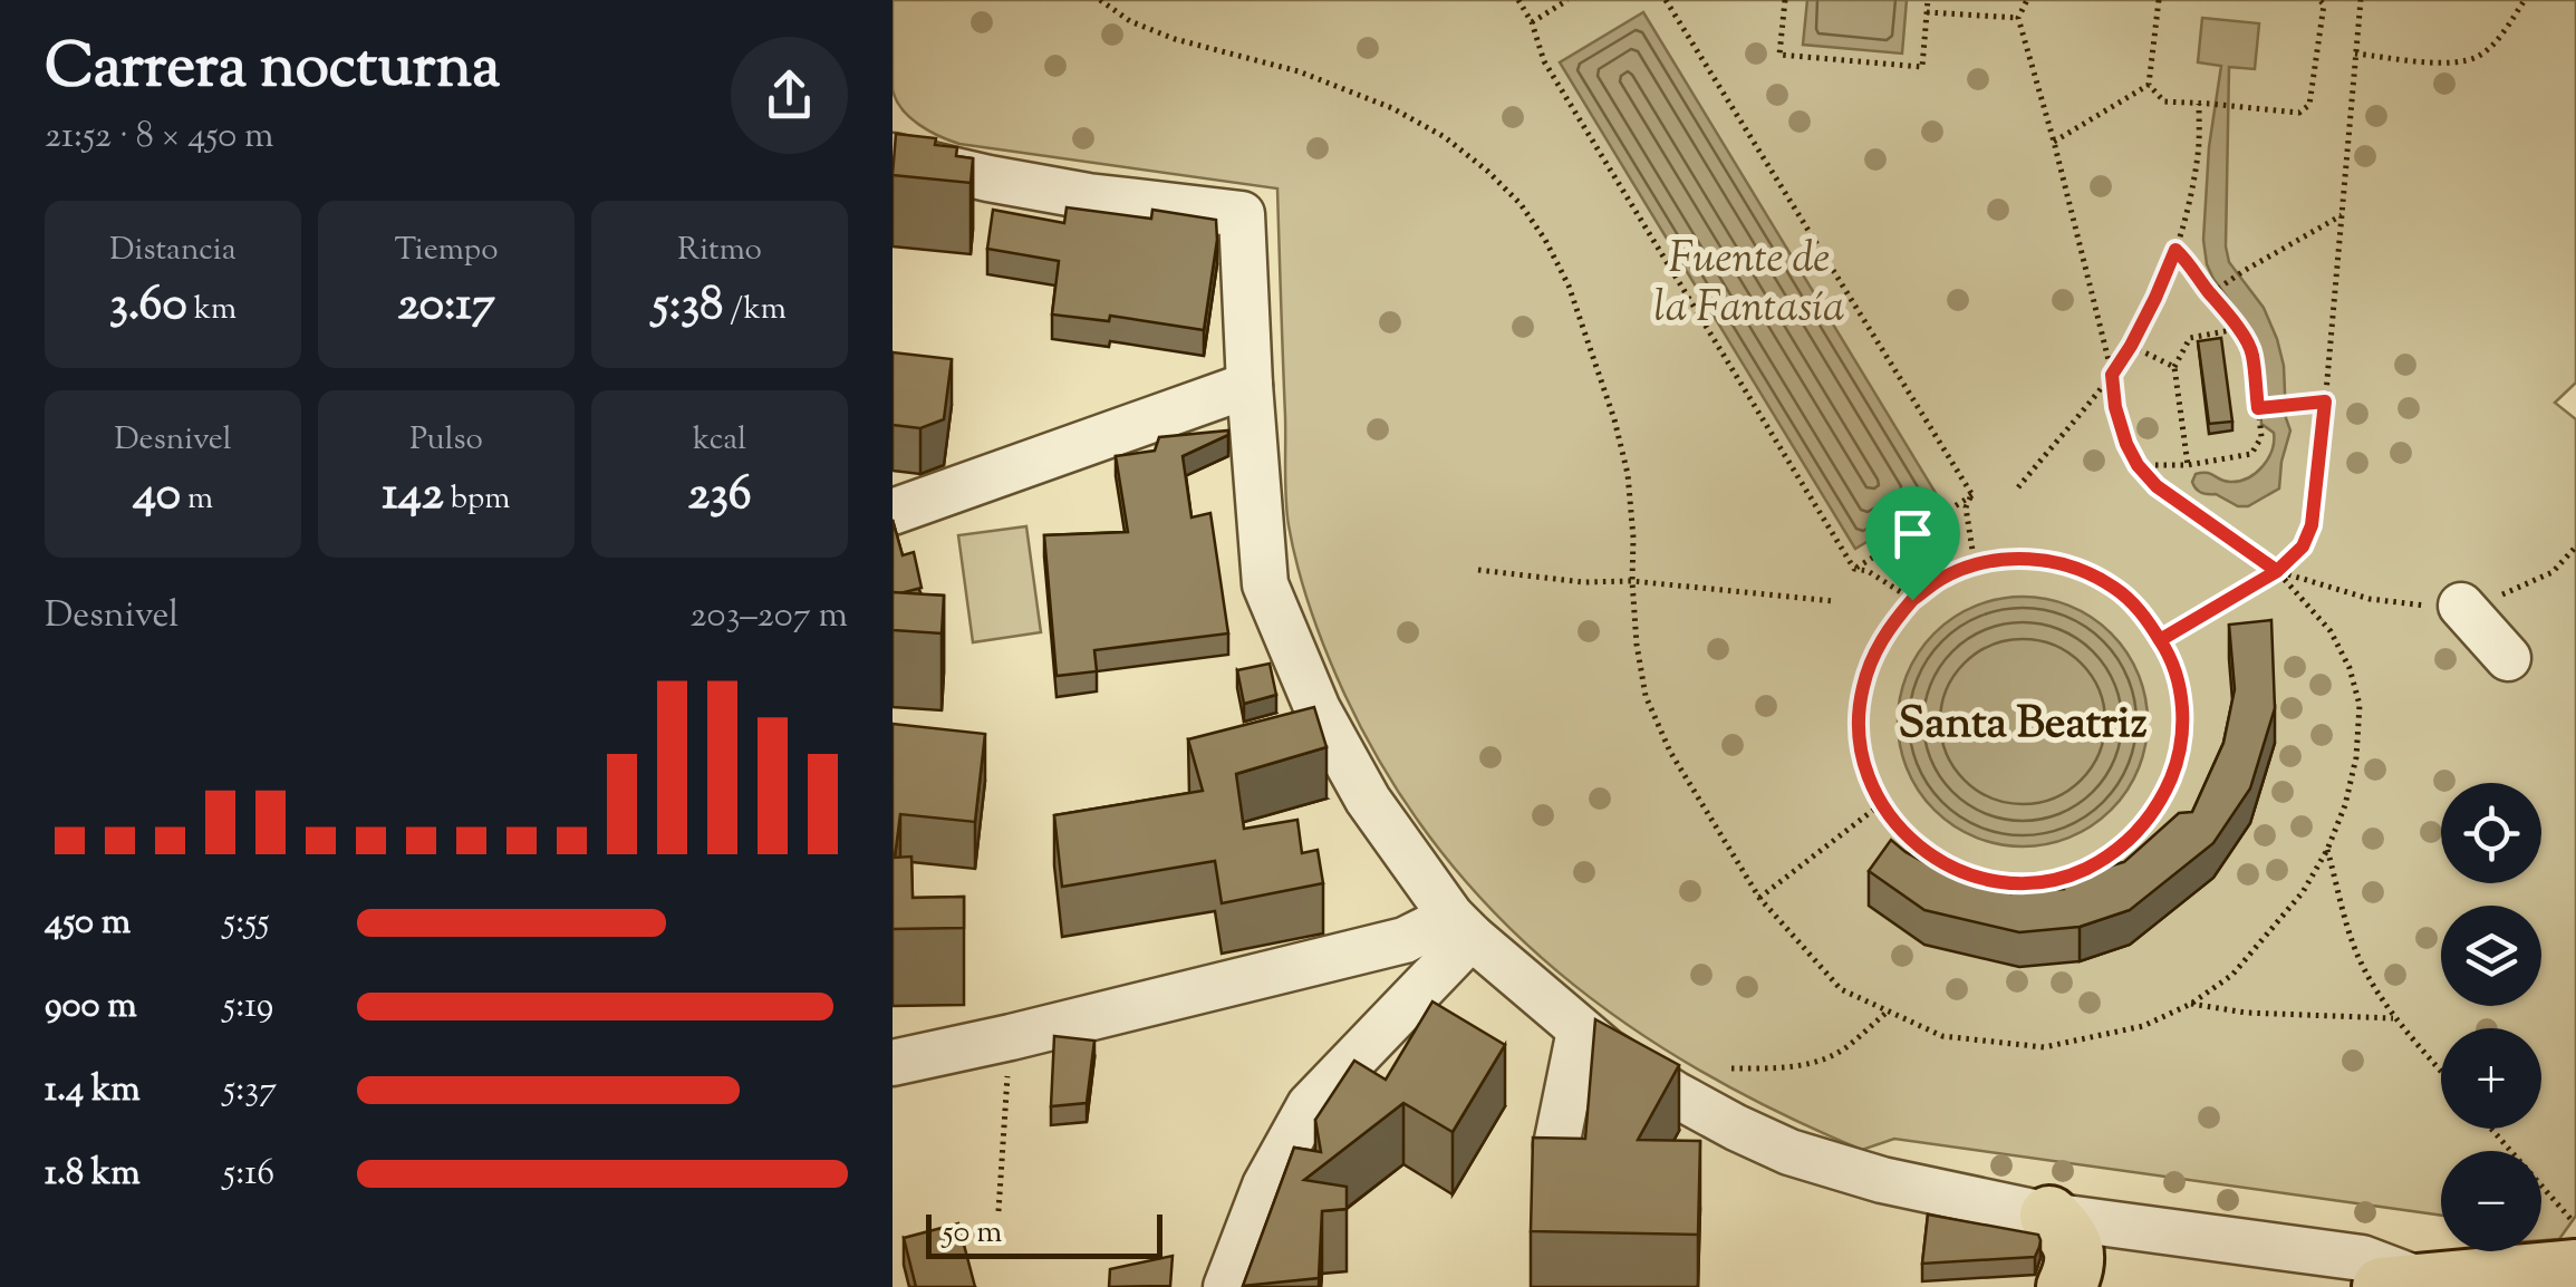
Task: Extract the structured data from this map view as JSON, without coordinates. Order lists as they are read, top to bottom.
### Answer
{
  "districts": ["Santa Beatriz"],
  "water": ["Fuente de la Fantasía"],
  "scale_bar": "50 m",
  "page": {
    "heading": ["Carrera nocturna", "21:52 · 8 × 450 m"],
    "stats": [
      ["Distancia", "3.60 km"],
      ["Tiempo", "20:17"],
      ["Ritmo", "5:38 /km"],
      ["Desnivel", "40 m"],
      ["Pulso", "142 bpm"],
      ["kcal", "236"]
    ],
    "chart": ["Desnivel", "203–207 m"],
    "map_buttons": ["+", "−"],
    "list": [
      {
        "name": "450 m",
        "note": "5:55"
      },
      {
        "name": "900 m",
        "note": "5:19"
      },
      {
        "name": "1.4 km",
        "note": "5:37"
      },
      {
        "name": "1.8 km",
        "note": "5:16"
      }
    ],
    "scale": "50 m"
  }
}
